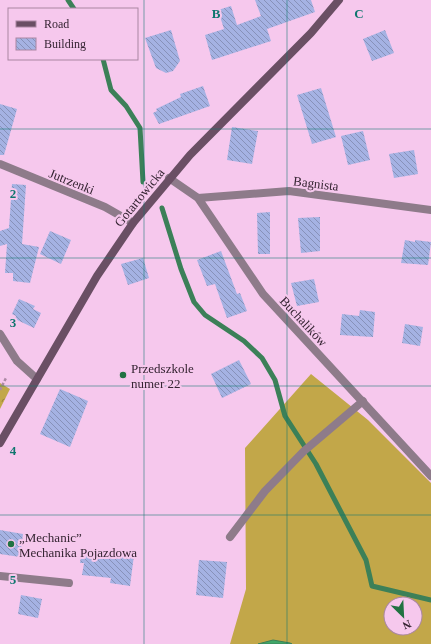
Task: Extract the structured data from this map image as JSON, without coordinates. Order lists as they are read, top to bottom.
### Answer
{
  "streets": {
    "street": [
      "Jutrzenki",
      "Bagnista",
      "Gotartowicka",
      "Buchalików"
    ]
  },
  "crossings": [
    ["Jutrzenki", "Gotartowicka"],
    ["Bagnista", "Buchalików"],
    ["Gotartowicka", "Buchalików"]
  ],
  "places": ["Przedszkole numer 22", "„Mechanic” Mechanika Pojazdowa"],
  "legend": ["Road", "Building"],
  "north": "bottom right",
  "grid": {
    "columns": ["B", "C"],
    "rows": [
      "2",
      "3",
      "4",
      "5"
    ]
  }
}
